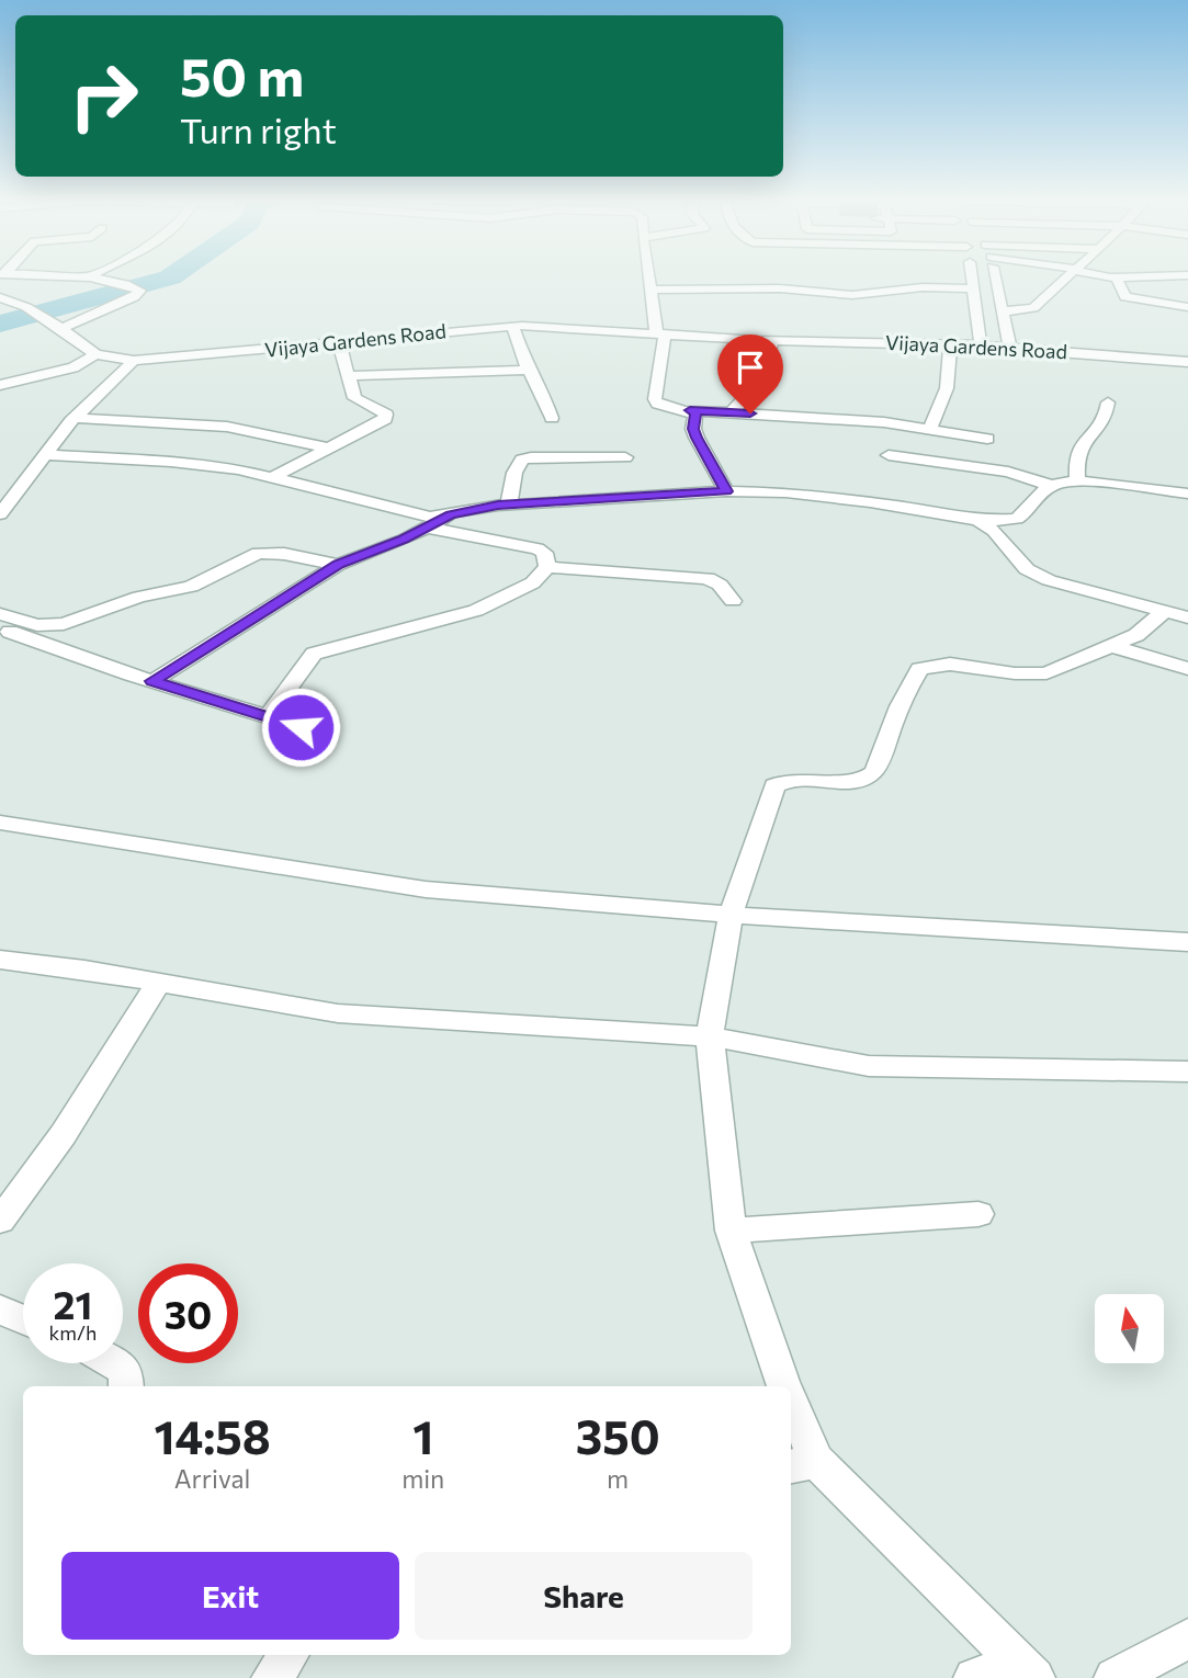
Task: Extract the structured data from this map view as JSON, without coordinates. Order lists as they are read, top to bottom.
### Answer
{
  "streets": {
    "street": ["Vijaya Gardens Road"]
  },
  "north": "top",
  "page": {
    "turn": ["50 m", "Turn right"],
    "speed": "21 km/h",
    "limit": "30",
    "eta": [
      "14:58",
      "Arrival",
      "1",
      "min",
      "350",
      "m"
    ],
    "buttons": ["Exit", "Share"]
  }
}
